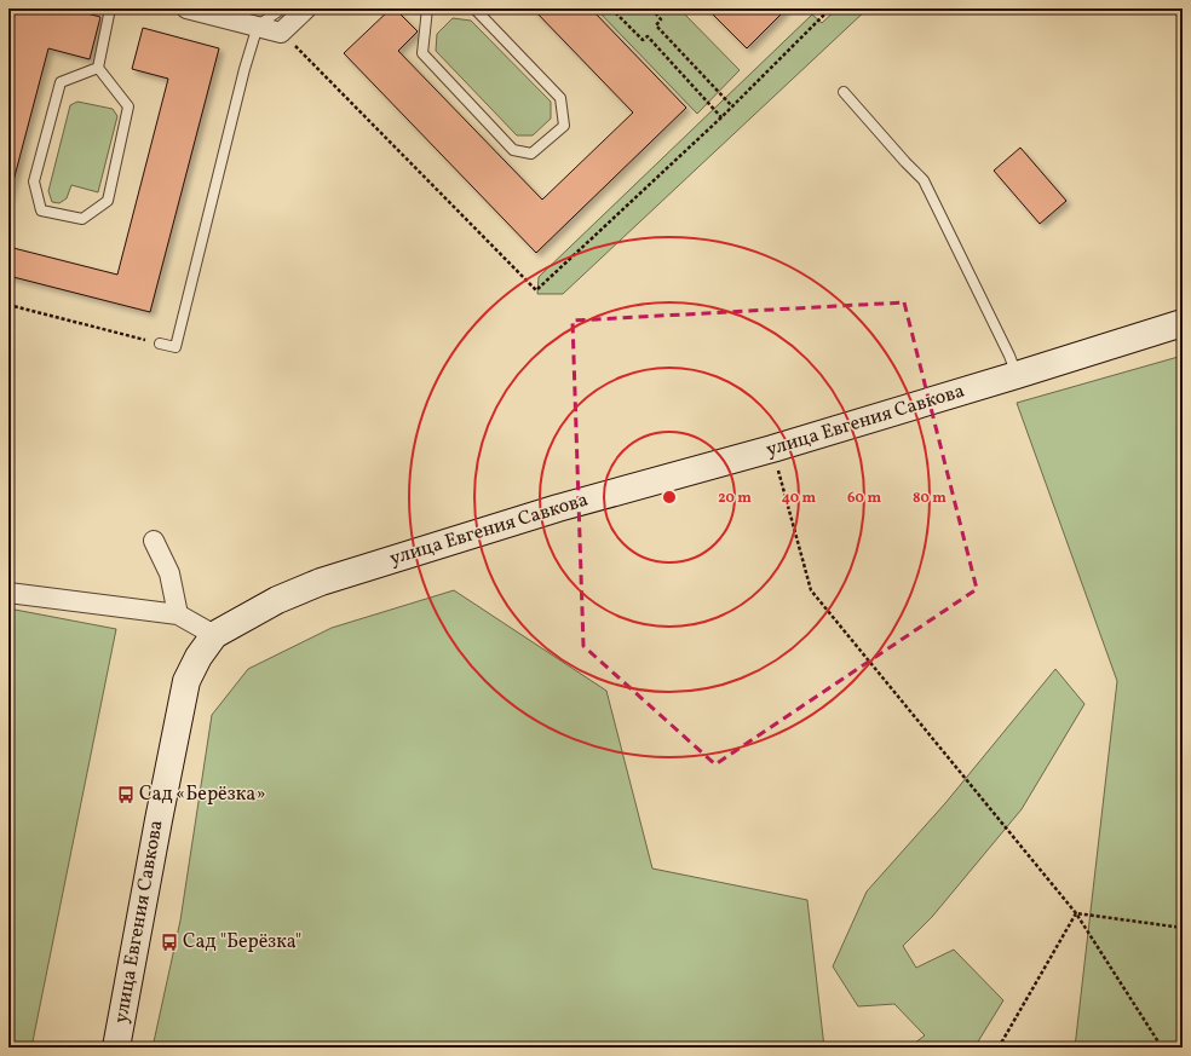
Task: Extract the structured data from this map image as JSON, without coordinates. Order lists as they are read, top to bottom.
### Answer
{
  "streets": {
    "main road": ["улица Евгения Савкова"]
  },
  "places": {
    "bus stop": ["Сад «Берёзка»", "Сад \"Берёзка\""]
  },
  "rings": [
    "20 m",
    "40 m",
    "60 m",
    "80 m"
  ]
}
